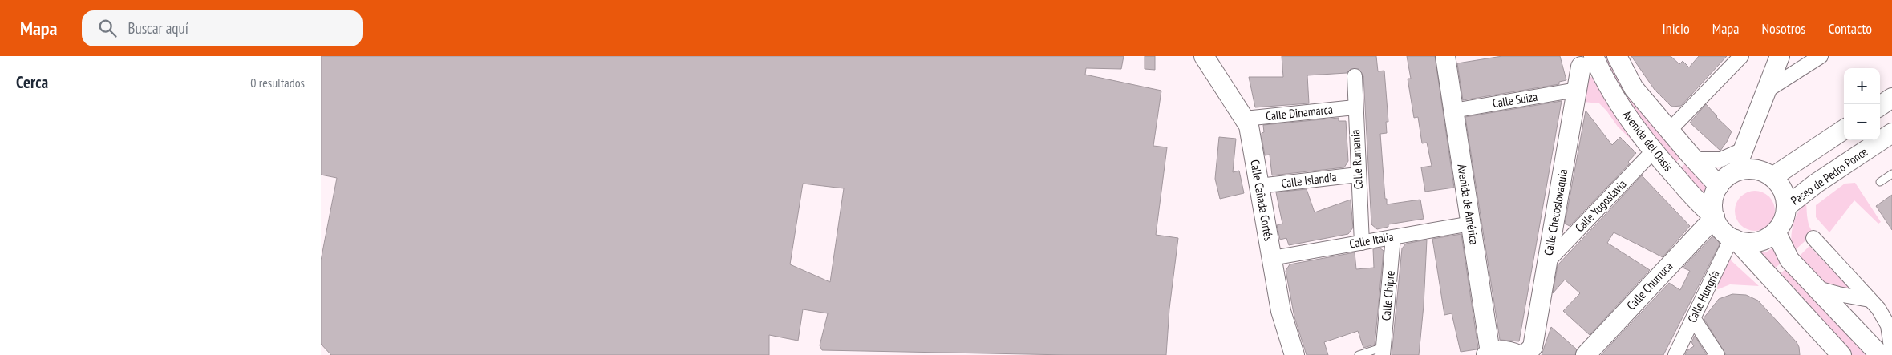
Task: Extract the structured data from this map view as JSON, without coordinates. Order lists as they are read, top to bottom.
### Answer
{
  "streets": {
    "street": [
      "Calle Suiza",
      "Calle Dinamarca",
      "Avenida del Oasis",
      "Calle Rumanía",
      "Paseo de Pedro Ponce",
      "Calle Islandia",
      "Calle Cañada Cortés",
      "Avenida de América",
      "Calle Yugoslavia",
      "Calle Checoslovaquia",
      "Calle Italia",
      "Calle Churruca",
      "Calle Chipre",
      "Calle Hungría"
    ]
  },
  "crossings": [
    ["Calle Suiza", "Avenida de América"],
    ["Calle Suiza", "Calle Checoslovaquia"],
    ["Calle Dinamarca", "Calle Rumanía"],
    ["Calle Dinamarca", "Calle Cañada Cortés"],
    ["Avenida del Oasis", "Paseo de Pedro Ponce"],
    ["Avenida del Oasis", "Calle Yugoslavia"],
    ["Avenida del Oasis", "Calle Checoslovaquia"],
    ["Avenida del Oasis", "Calle Churruca"],
    ["Avenida del Oasis", "Calle Hungría"],
    ["Calle Rumanía", "Calle Islandia"],
    ["Calle Rumanía", "Calle Italia"],
    ["Paseo de Pedro Ponce", "Calle Churruca"],
    ["Paseo de Pedro Ponce", "Calle Hungría"],
    ["Calle Islandia", "Calle Cañada Cortés"],
    ["Calle Cañada Cortés", "Calle Italia"],
    ["Avenida de América", "Calle Italia"],
    ["Calle Yugoslavia", "Calle Checoslovaquia"],
    ["Calle Italia", "Calle Chipre"],
    ["Calle Churruca", "Calle Hungría"]
  ],
  "page": {
    "header": "Mapa",
    "search": "Buscar aquí",
    "nav": [
      "Inicio",
      "Mapa",
      "Nosotros",
      "Contacto"
    ],
    "heading": ["Cerca", "0 resultados"],
    "map_buttons": ["+", "−"]
  }
}
